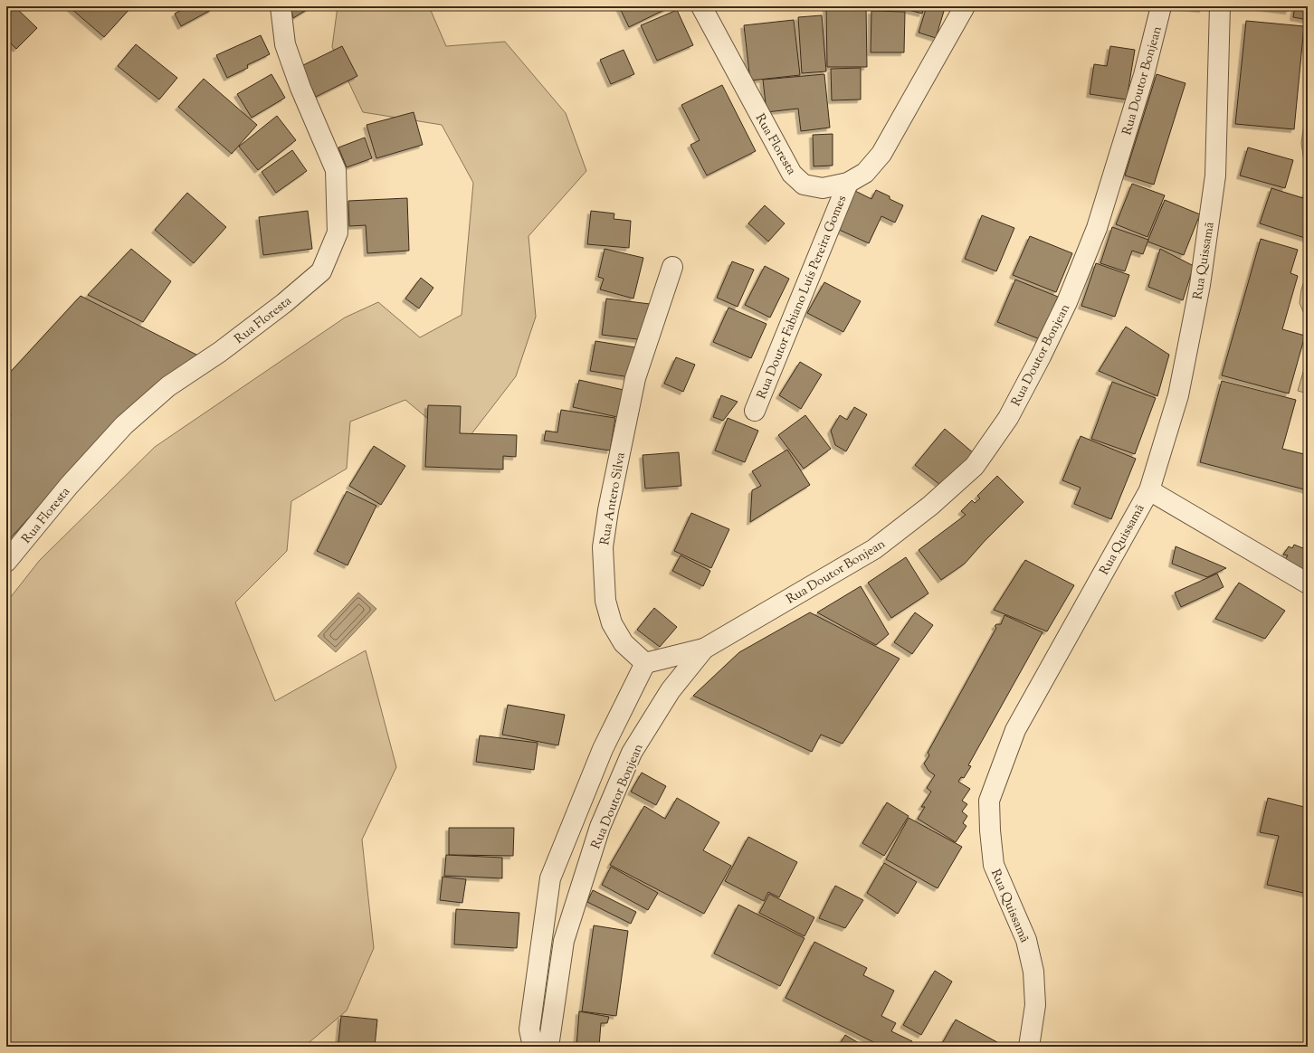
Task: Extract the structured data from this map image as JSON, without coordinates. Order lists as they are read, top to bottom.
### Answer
{
  "streets": {
    "street": [
      "Rua Doutor Bonjean",
      "Rua Floresta",
      "Rua Quissamã",
      "Rua Doutor Fabiano Luís Pereira Gomes",
      "Rua Antero Silva"
    ]
  },
  "crossings": [
    ["Rua Floresta", "Rua Doutor Fabiano Luís Pereira Gomes"]
  ]
}
